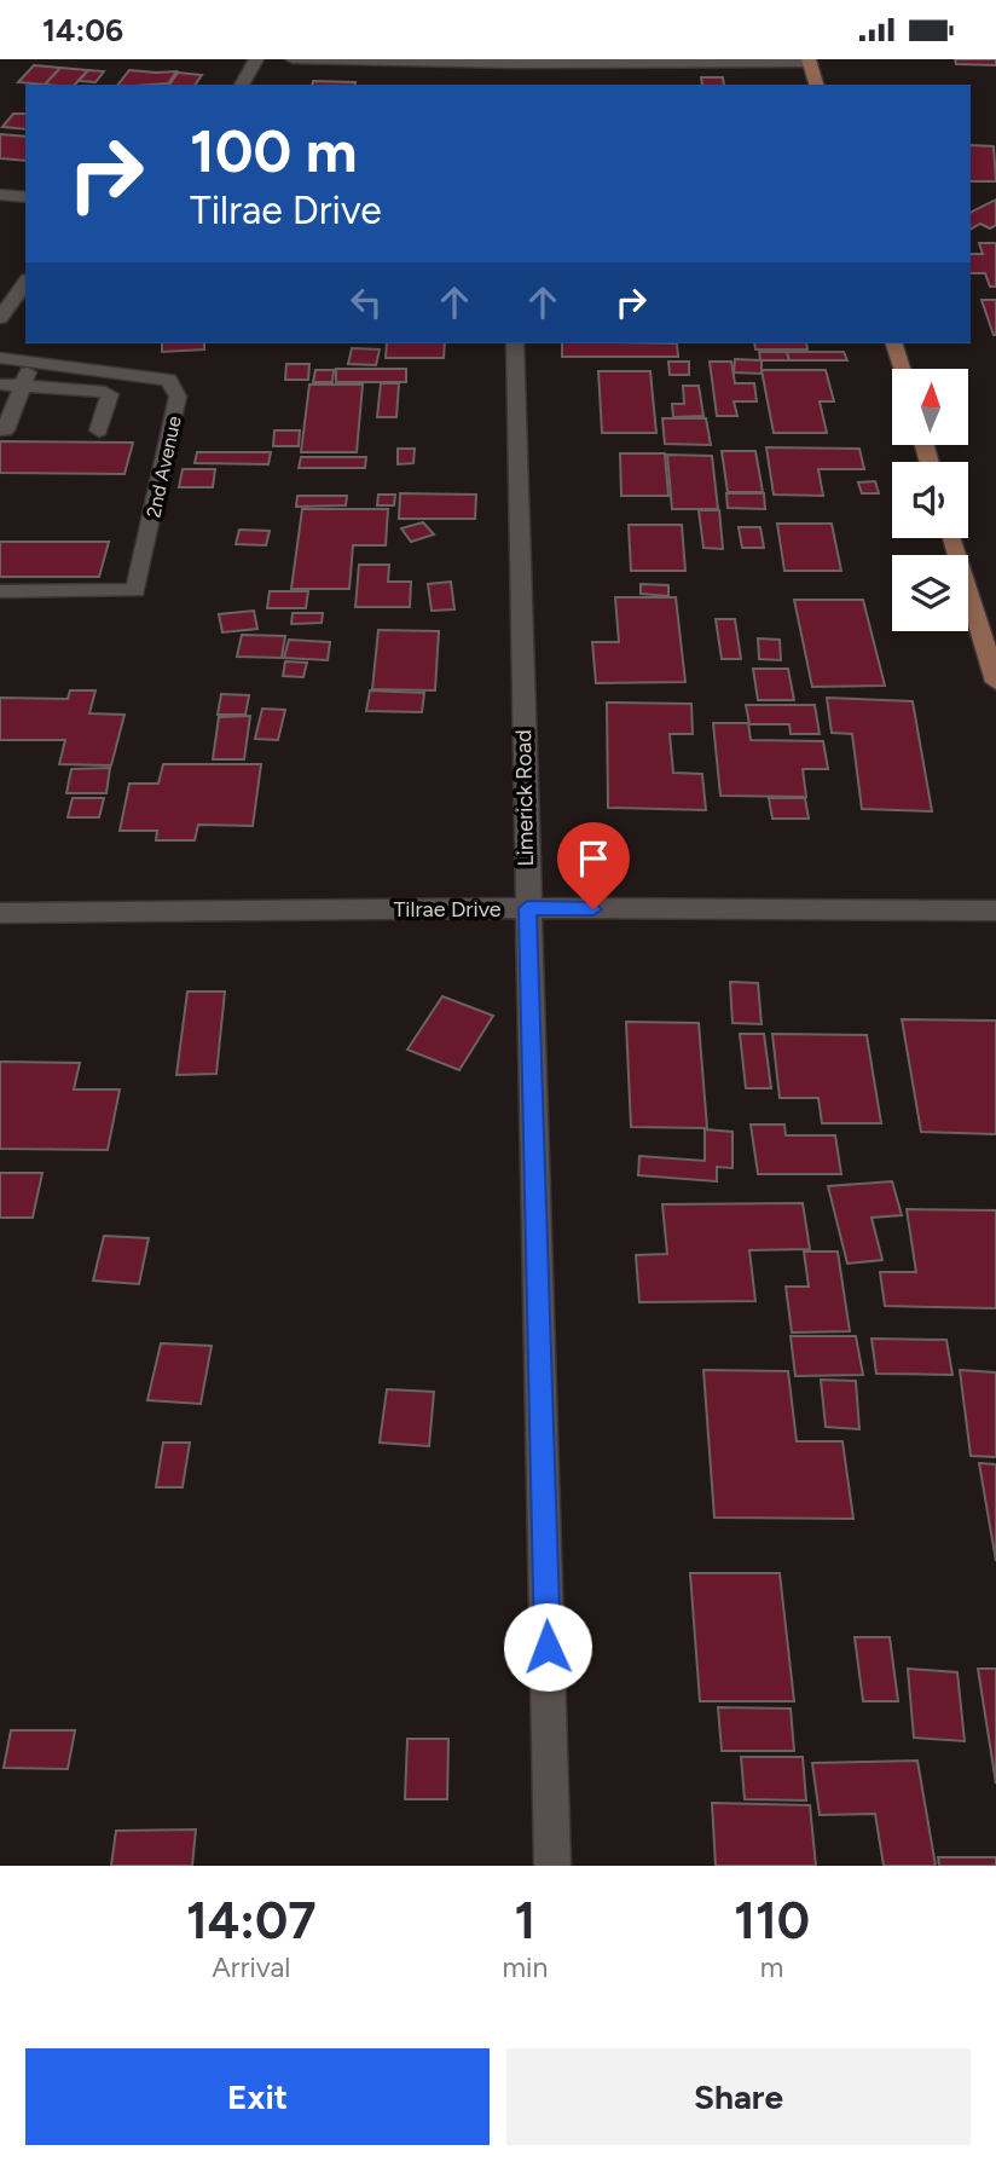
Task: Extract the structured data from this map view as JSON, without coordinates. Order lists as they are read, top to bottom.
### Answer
{
  "streets": {
    "street": ["2nd Avenue", "Limerick Road", "Tilrae Drive"]
  },
  "crossings": [
    ["Limerick Road", "Tilrae Drive"]
  ],
  "north": "top",
  "page": {
    "status": "14:06",
    "turn": ["100 m", "Tilrae Drive"],
    "eta": [
      "14:07",
      "Arrival",
      "1",
      "min",
      "110",
      "m"
    ],
    "buttons": ["Exit", "Share"]
  }
}
